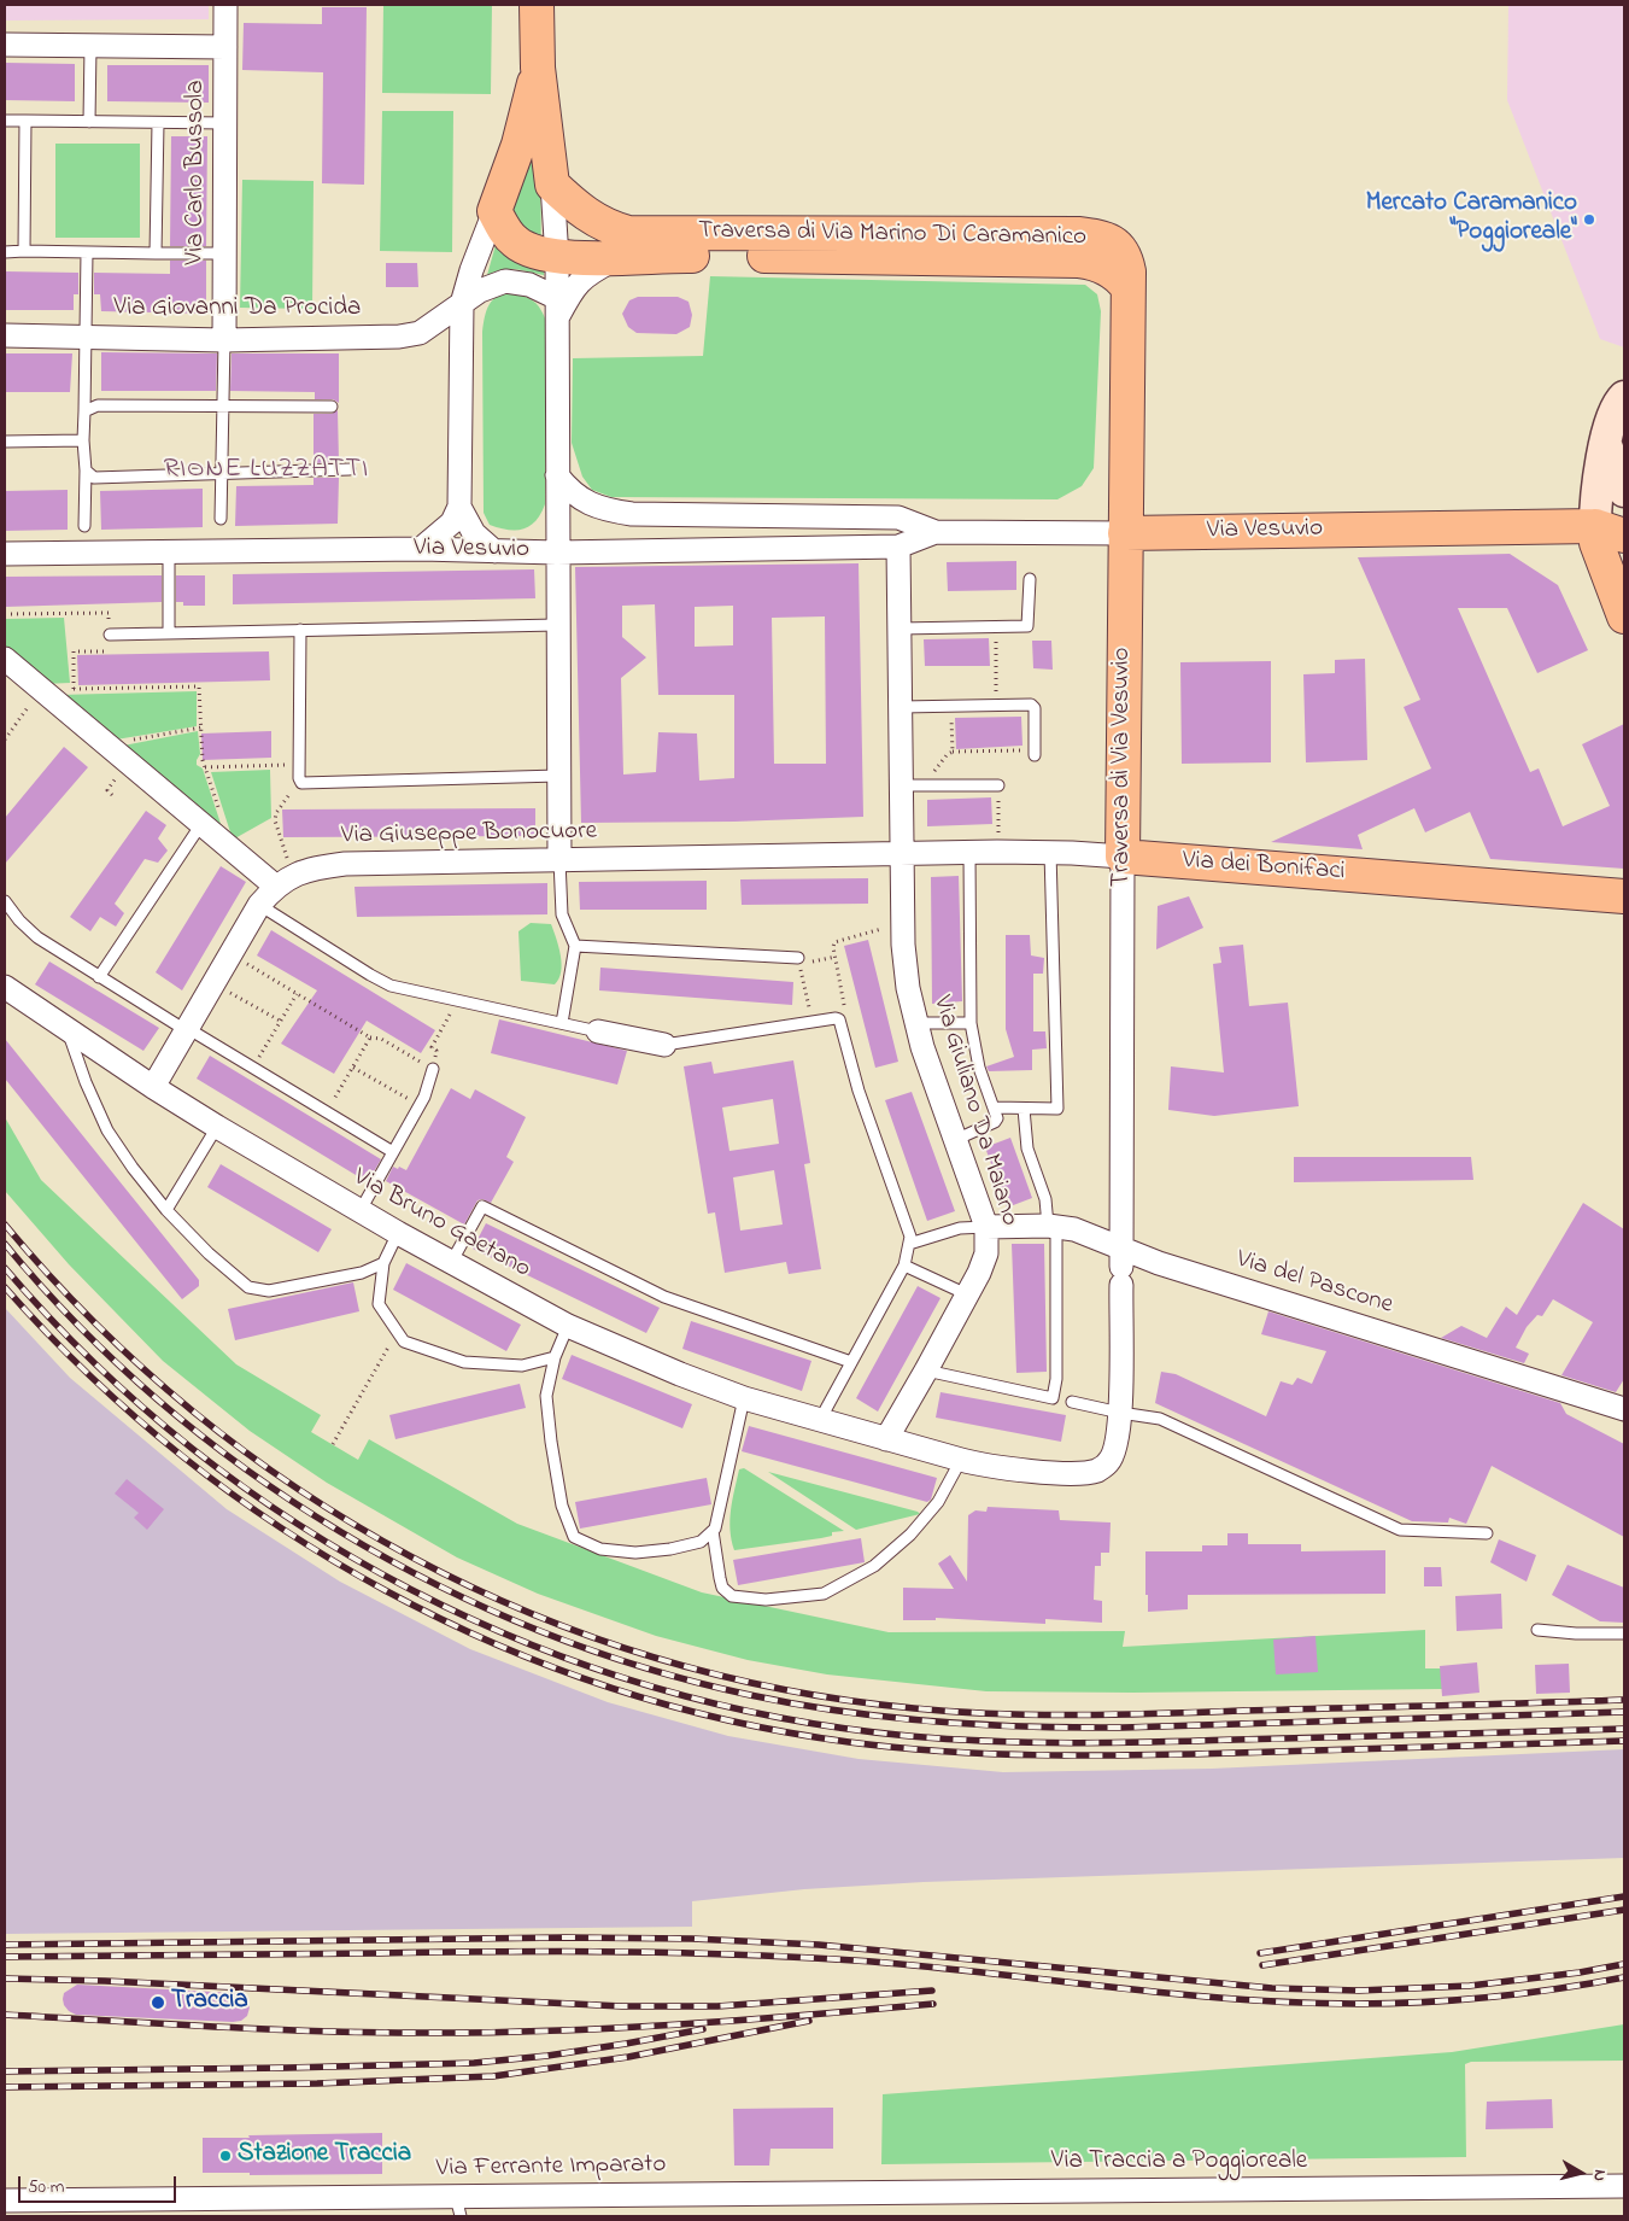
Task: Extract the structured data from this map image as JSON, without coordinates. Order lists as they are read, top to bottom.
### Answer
{
  "streets": {
    "main road": [
      "Traversa di Via Marino Di Caramanico",
      "Via Vesuvio",
      "Traversa di Via Vesuvio",
      "Via dei Bonifaci"
    ],
    "street": [
      "Via Carlo Bussola",
      "Via Giovanni Da Procida",
      "Via Giuseppe Bonocuore",
      "Via Giuliano Da Maiano",
      "Via Bruno Gaetano",
      "Via del Pascone",
      "Via Traccia a Poggioreale",
      "Via Ferrante Imparato"
    ]
  },
  "crossings": [
    ["Via Carlo Bussola", "Via Giovanni Da Procida"],
    ["Traversa di Via Marino Di Caramanico", "Via Giovanni Da Procida"],
    ["Traversa di Via Marino Di Caramanico", "Traversa di Via Vesuvio"],
    ["Via Vesuvio", "Traversa di Via Vesuvio"],
    ["Via Vesuvio", "Via Giuliano Da Maiano"],
    ["Traversa di Via Vesuvio", "Via dei Bonifaci"],
    ["Traversa di Via Vesuvio", "Via del Pascone"],
    ["Via Giuseppe Bonocuore", "Via dei Bonifaci"],
    ["Via Giuseppe Bonocuore", "Via Giuliano Da Maiano"],
    ["Via Giuseppe Bonocuore", "Via Bruno Gaetano"],
    ["Via dei Bonifaci", "Via Giuliano Da Maiano"],
    ["Via Giuliano Da Maiano", "Via Bruno Gaetano"],
    ["Via Giuliano Da Maiano", "Via del Pascone"],
    ["Via Traccia a Poggioreale", "Via Ferrante Imparato"]
  ],
  "districts": ["RIONE LUZZATTI"],
  "places": ["Mercato Caramanico \"Poggioreale\"", "Traccia", "Stazione Traccia"],
  "scale_bar": "50 m",
  "north": "right"
}
